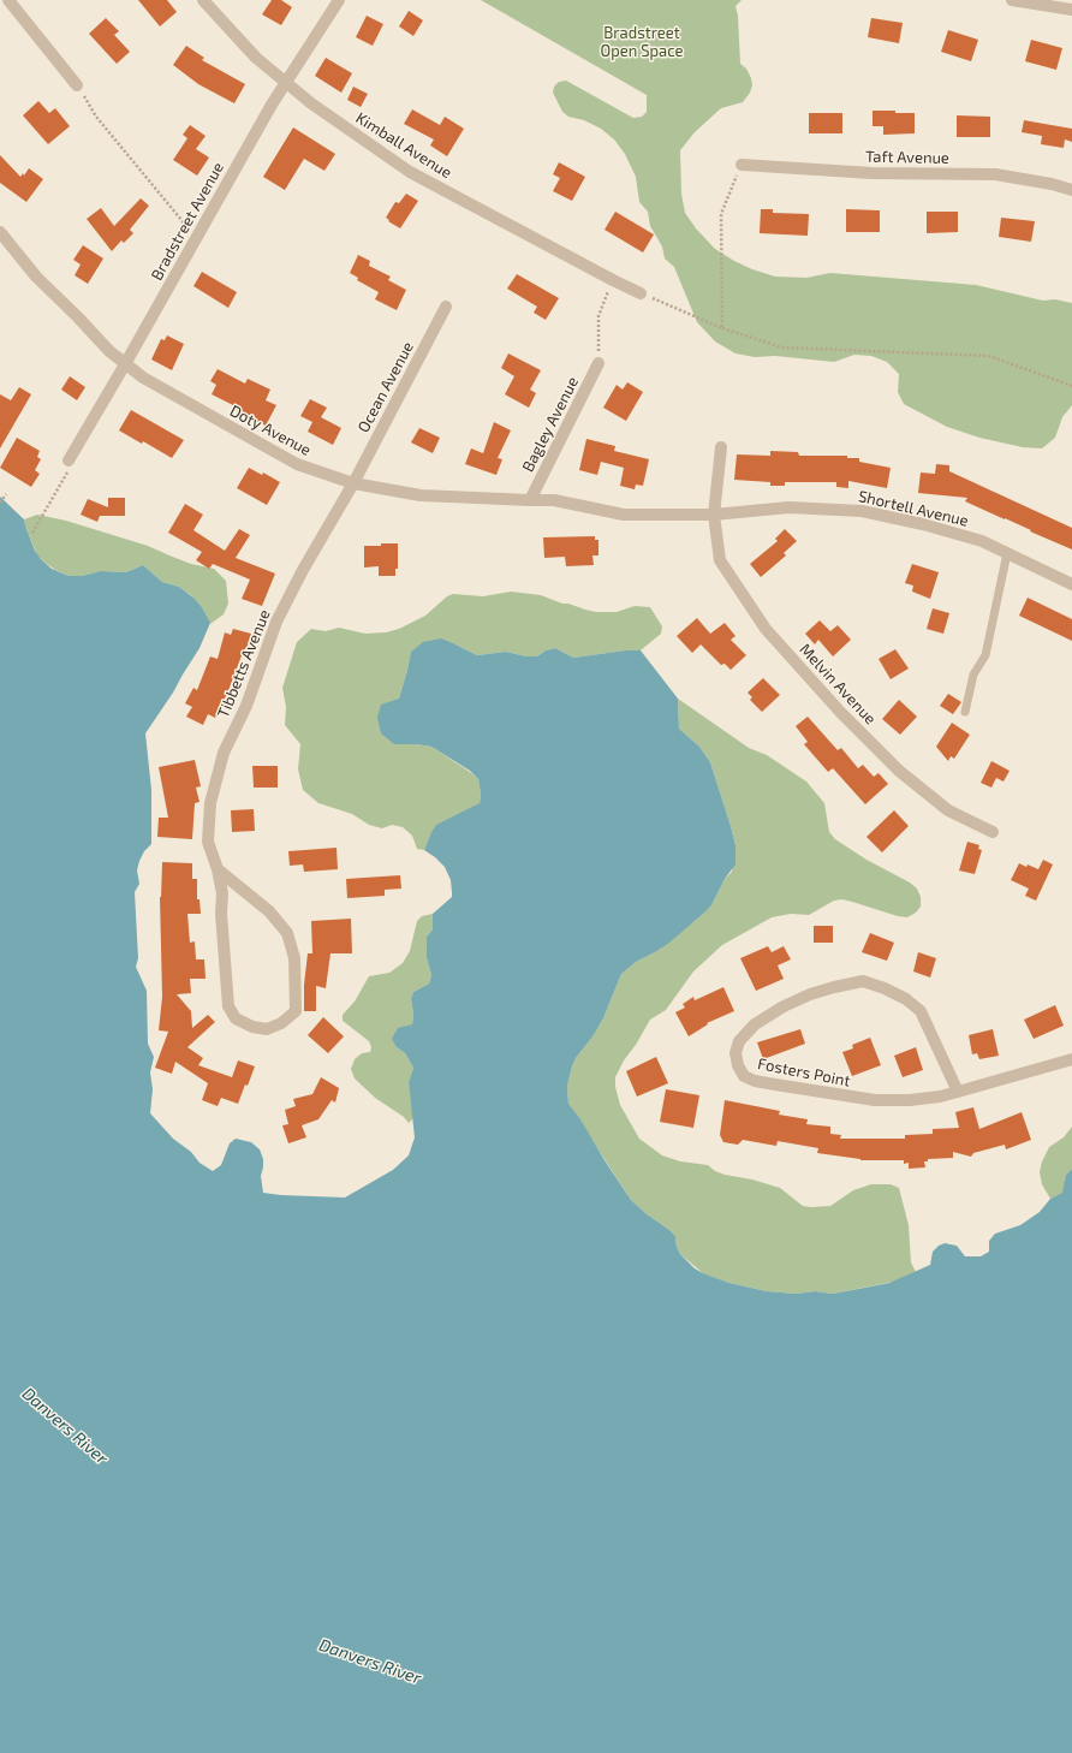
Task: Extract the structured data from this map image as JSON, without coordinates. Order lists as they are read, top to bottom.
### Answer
{
  "streets": {
    "street": [
      "Kimball Avenue",
      "Taft Avenue",
      "Bradstreet Avenue",
      "Ocean Avenue",
      "Bagley Avenue",
      "Doty Avenue",
      "Shortell Avenue",
      "Tibbetts Avenue",
      "Melvin Avenue",
      "Fosters Point"
    ]
  },
  "crossings": [
    ["Kimball Avenue", "Bradstreet Avenue"],
    ["Bradstreet Avenue", "Doty Avenue"],
    ["Ocean Avenue", "Doty Avenue"],
    ["Ocean Avenue", "Tibbetts Avenue"],
    ["Bagley Avenue", "Doty Avenue"],
    ["Doty Avenue", "Shortell Avenue"],
    ["Doty Avenue", "Tibbetts Avenue"],
    ["Shortell Avenue", "Melvin Avenue"]
  ],
  "water": ["Danvers River"],
  "parks": ["Bradstreet Open Space"]
}
